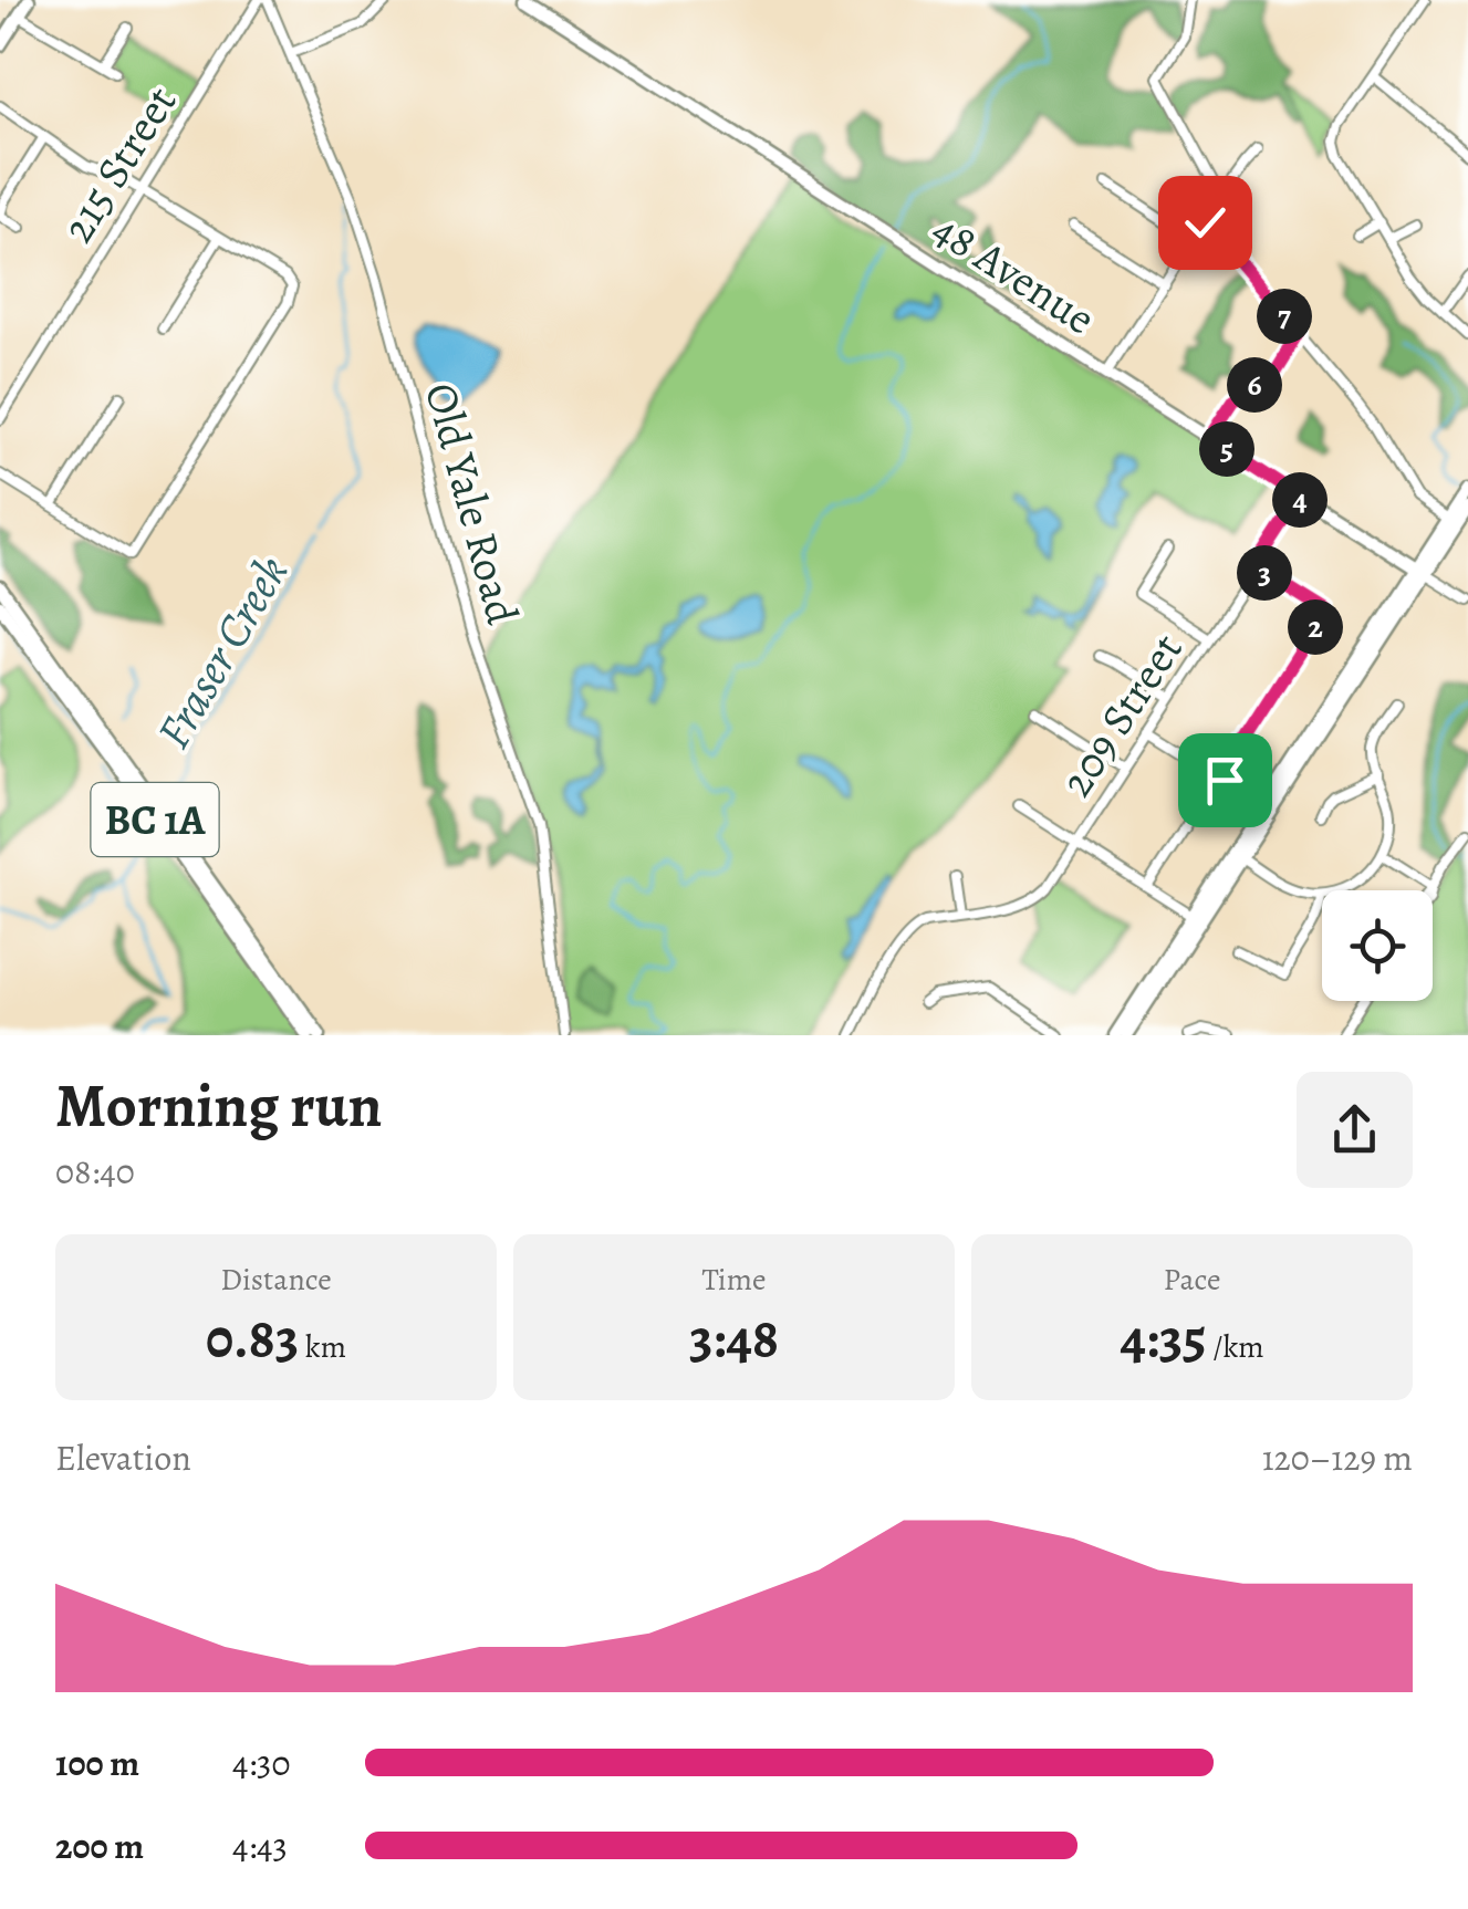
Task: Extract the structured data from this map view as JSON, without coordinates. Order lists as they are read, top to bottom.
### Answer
{
  "streets": {
    "main road": ["48 Avenue", "BC 1A"],
    "street": ["215 Street", "Old Yale Road", "209 Street"]
  },
  "crossings": [
    ["48 Avenue", "209 Street"]
  ],
  "water": ["Fraser Creek"],
  "page": {
    "pins": [
      "7",
      "6",
      "5",
      "4",
      "3",
      "2"
    ],
    "heading": ["Morning run", "08:40"],
    "stats": [
      ["Distance", "0.83 km"],
      ["Time", "3:48"],
      ["Pace", "4:35 /km"]
    ],
    "chart": ["Elevation", "120–129 m"],
    "list": [
      {
        "name": "100 m",
        "note": "4:30"
      },
      {
        "name": "200 m",
        "note": "4:43"
      }
    ]
  }
}
